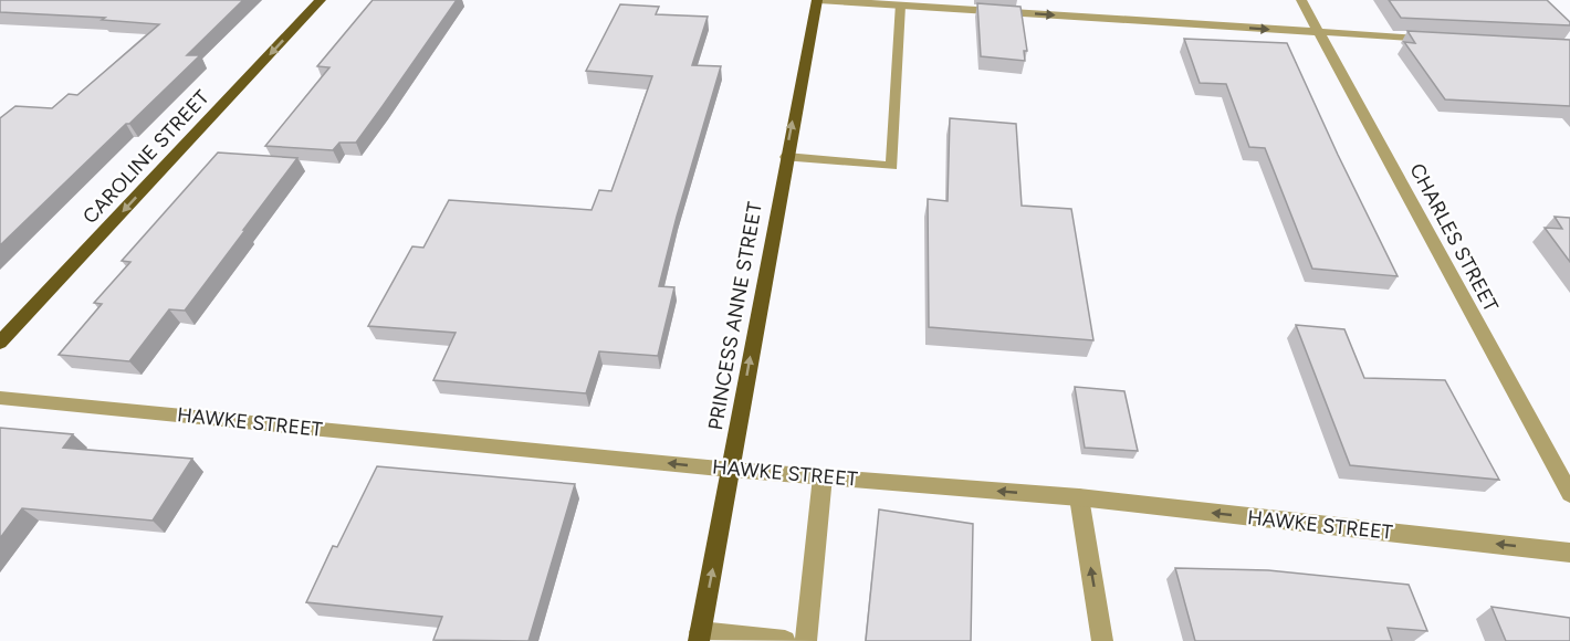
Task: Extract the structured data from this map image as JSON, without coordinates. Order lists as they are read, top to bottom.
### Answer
{
  "streets": {
    "main road": ["CAROLINE STREET", "PRINCESS ANNE STREET"],
    "street": ["CHARLES STREET", "HAWKE STREET"]
  },
  "crossings": [
    ["PRINCESS ANNE STREET", "HAWKE STREET"]
  ],
  "one_way": ["CAROLINE STREET", "PRINCESS ANNE STREET", "HAWKE STREET"]
}
